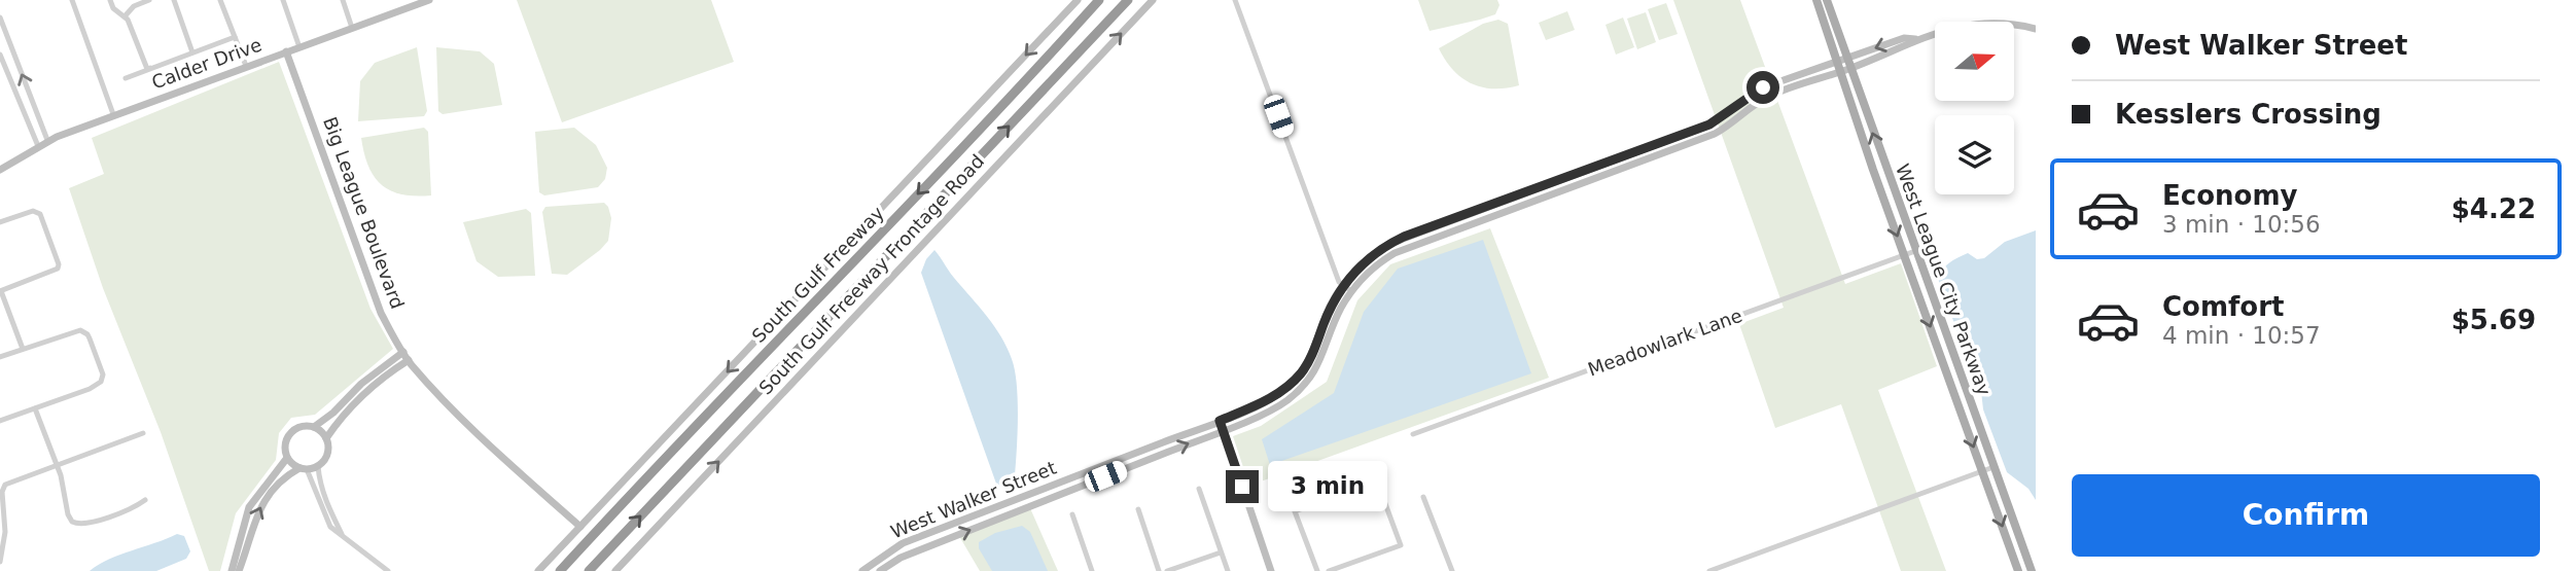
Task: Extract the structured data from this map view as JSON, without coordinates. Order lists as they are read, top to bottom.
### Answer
{
  "streets": {
    "highway": ["South Gulf Freeway"],
    "main road": ["West League City Parkway"],
    "street": [
      "Calder Drive",
      "Big League Boulevard",
      "South Gulf Freeway Frontage Road",
      "Meadowlark Lane",
      "West Walker Street"
    ]
  },
  "crossings": [
    ["Calder Drive", "Big League Boulevard"],
    ["Big League Boulevard", "South Gulf Freeway Frontage Road"],
    ["West League City Parkway", "Meadowlark Lane"],
    ["West League City Parkway", "West Walker Street"]
  ],
  "north": "right",
  "page": {
    "banner": ["West Walker Street", "Kesslers Crossing"],
    "list": [
      {
        "name": "Economy",
        "note": "3 min · 10:56",
        "value": "$4.22"
      },
      {
        "name": "Comfort",
        "note": "4 min · 10:57",
        "value": "$5.69"
      }
    ],
    "buttons": "Confirm",
    "bubble": "3 min"
  }
}
